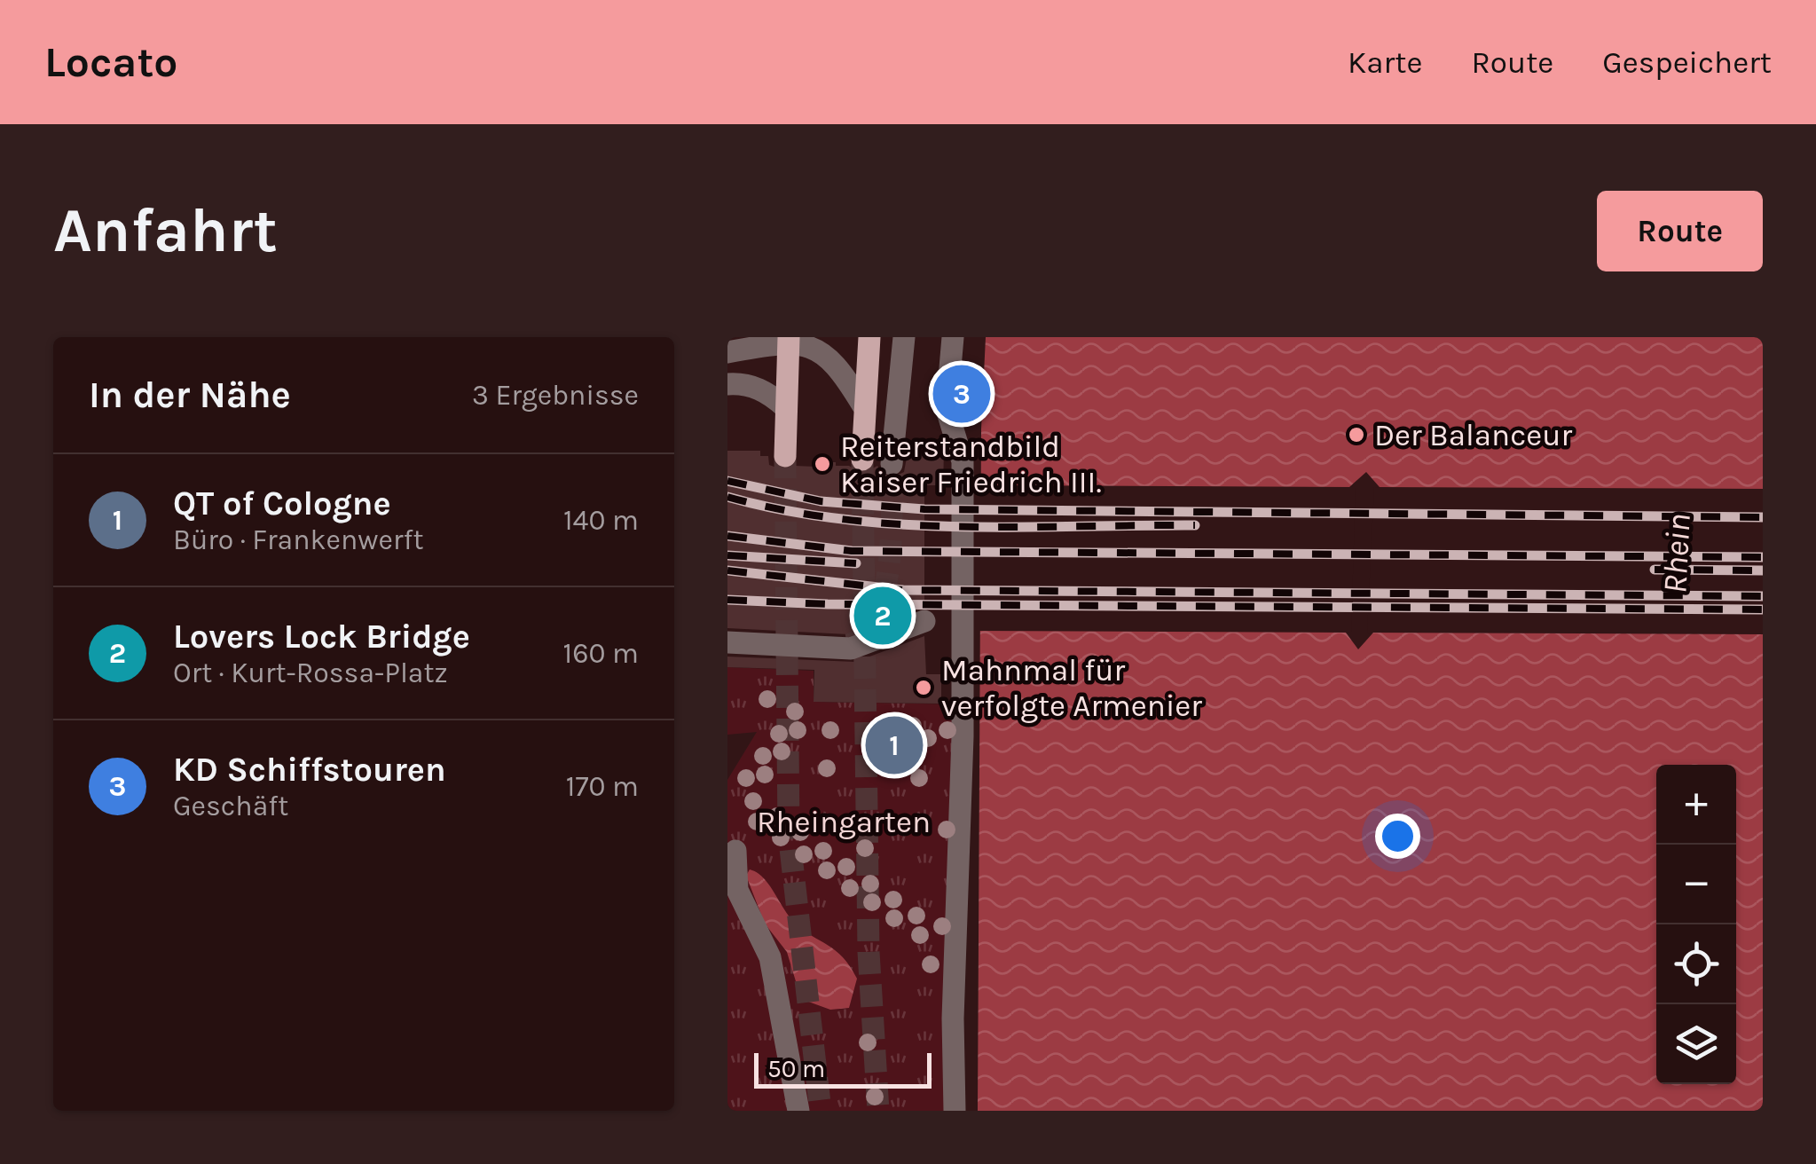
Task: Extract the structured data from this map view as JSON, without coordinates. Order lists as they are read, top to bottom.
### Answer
{
  "water": ["Rhein"],
  "parks": ["Rheingarten"],
  "places": ["Der Balanceur", "Reiterstandbild Kaiser Friedrich III.", "Mahnmal für verfolgte Armenier"],
  "scale_bar": "50 m",
  "page": {
    "header": "Locato",
    "nav": ["Karte", "Route", "Gespeichert"],
    "buttons": "Route",
    "title": "Anfahrt",
    "heading": ["In der Nähe", "3 Ergebnisse"],
    "pins": ["3", "2", "1"],
    "list": [
      {
        "mark": "1",
        "name": "QT of Cologne",
        "note": "Büro · Frankenwerft",
        "value": "140 m"
      },
      {
        "mark": "2",
        "name": "Lovers Lock Bridge",
        "note": "Ort · Kurt-Rossa-Platz",
        "value": "160 m"
      },
      {
        "mark": "3",
        "name": "KD Schiffstouren",
        "note": "Geschäft",
        "value": "170 m"
      }
    ],
    "map_buttons": ["+", "−"],
    "scale": "50 m"
  }
}
